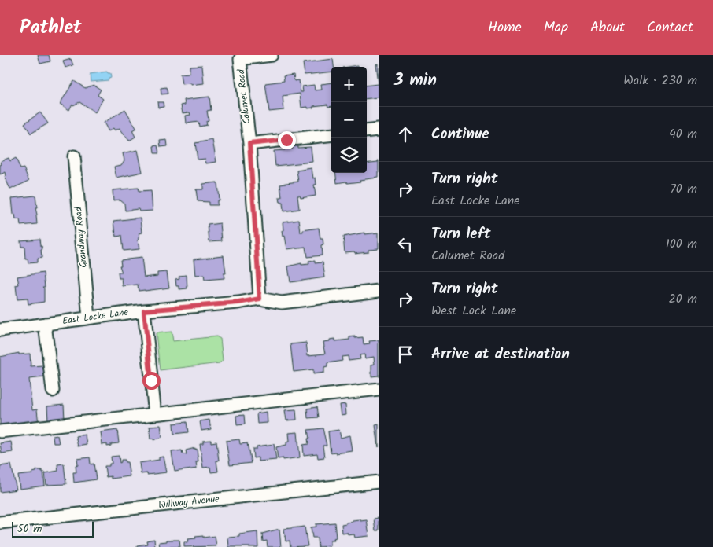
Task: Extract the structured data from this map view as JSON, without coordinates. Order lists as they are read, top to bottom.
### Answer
{
  "streets": {
    "street": [
      "Calumet Road",
      "Grandway Road",
      "East Locke Lane",
      "Willway Avenue"
    ]
  },
  "crossings": [
    ["Calumet Road", "East Locke Lane"],
    ["Grandway Road", "East Locke Lane"]
  ],
  "scale_bar": "50 m",
  "page": {
    "header": "Pathlet",
    "nav": [
      "Home",
      "Map",
      "About",
      "Contact"
    ],
    "heading": ["3 min", "Walk · 230 m"],
    "map_buttons": ["+", "−"],
    "list": [
      ["Continue", "40 m"],
      ["Turn right", "East Locke Lane", "70 m"],
      ["Turn left", "Calumet Road", "100 m"],
      ["Turn right", "West Lock Lane", "20 m"],
      "Arrive at destination"
    ],
    "scale": "50 m"
  }
}
